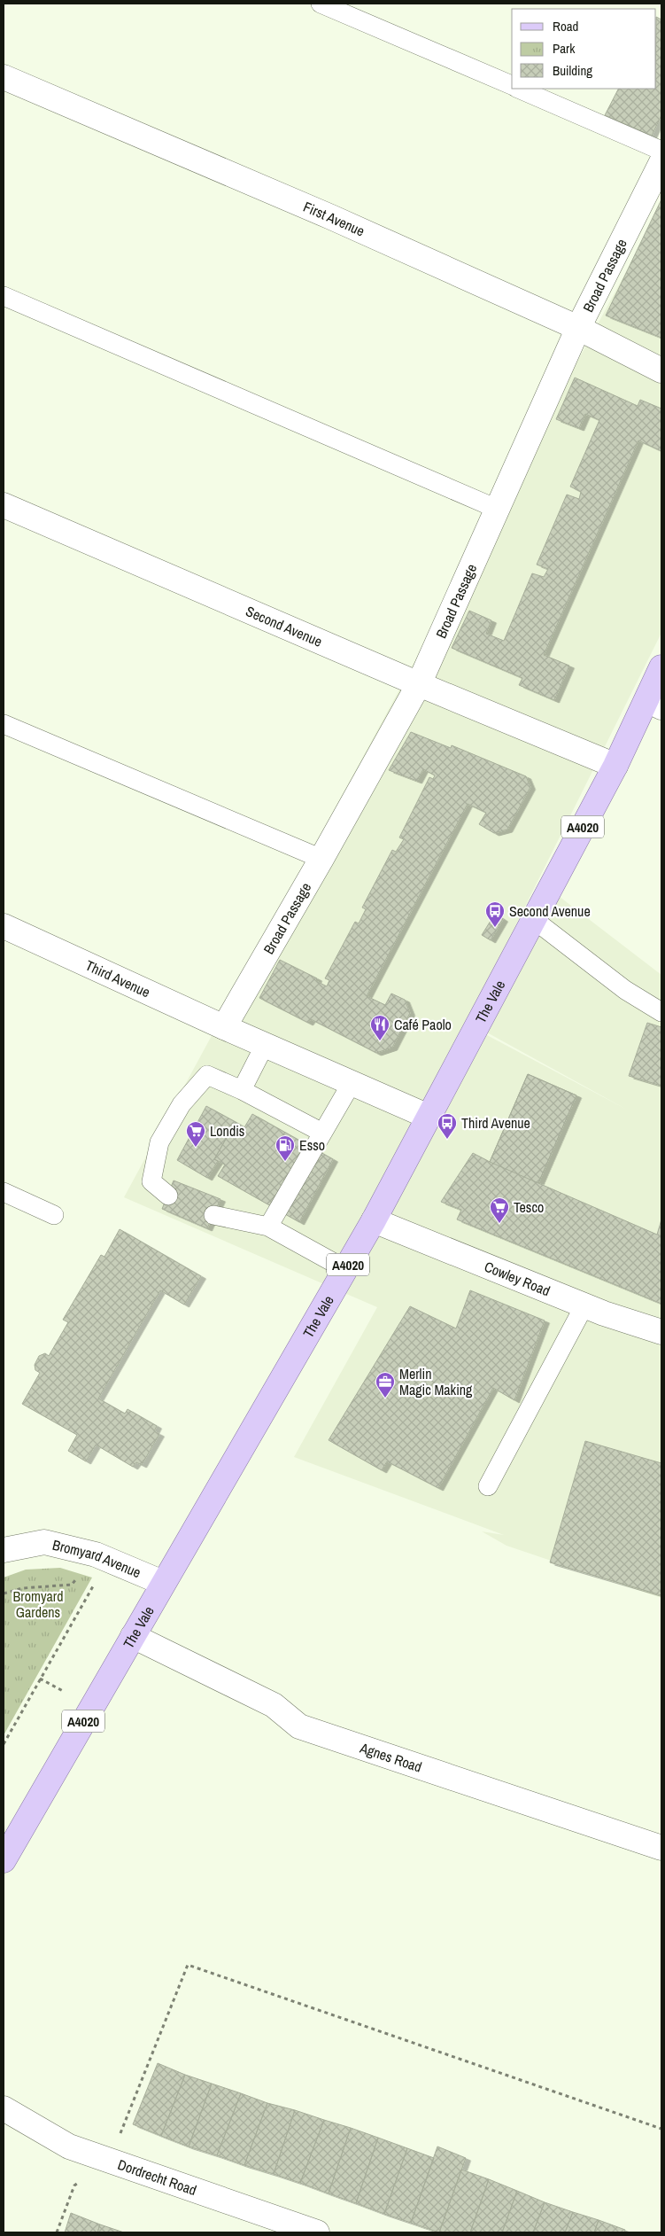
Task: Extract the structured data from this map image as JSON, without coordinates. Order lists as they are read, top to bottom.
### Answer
{
  "streets": {
    "main road": ["A4020", "The Vale"],
    "street": [
      "First Avenue",
      "Broad Passage",
      "Second Avenue",
      "Third Avenue",
      "Cowley Road",
      "Bromyard Avenue",
      "Agnes Road",
      "Dordrecht Road"
    ]
  },
  "crossings": [
    ["First Avenue", "Broad Passage"],
    ["Broad Passage", "Second Avenue"],
    ["Broad Passage", "Third Avenue"],
    ["Second Avenue", "The Vale"],
    ["Third Avenue", "The Vale"],
    ["The Vale", "Cowley Road"],
    ["The Vale", "Bromyard Avenue"],
    ["The Vale", "Agnes Road"]
  ],
  "parks": ["Bromyard Gardens"],
  "places": {
    "bus stop": ["Second Avenue", "Third Avenue"],
    "restaurant": ["Café Paolo"],
    "supermarket": ["Londis", "Tesco"],
    "fuel station": ["Esso"],
    "office": ["Merlin Magic Making"]
  },
  "legend": ["Road", "Park", "Building"]
}
